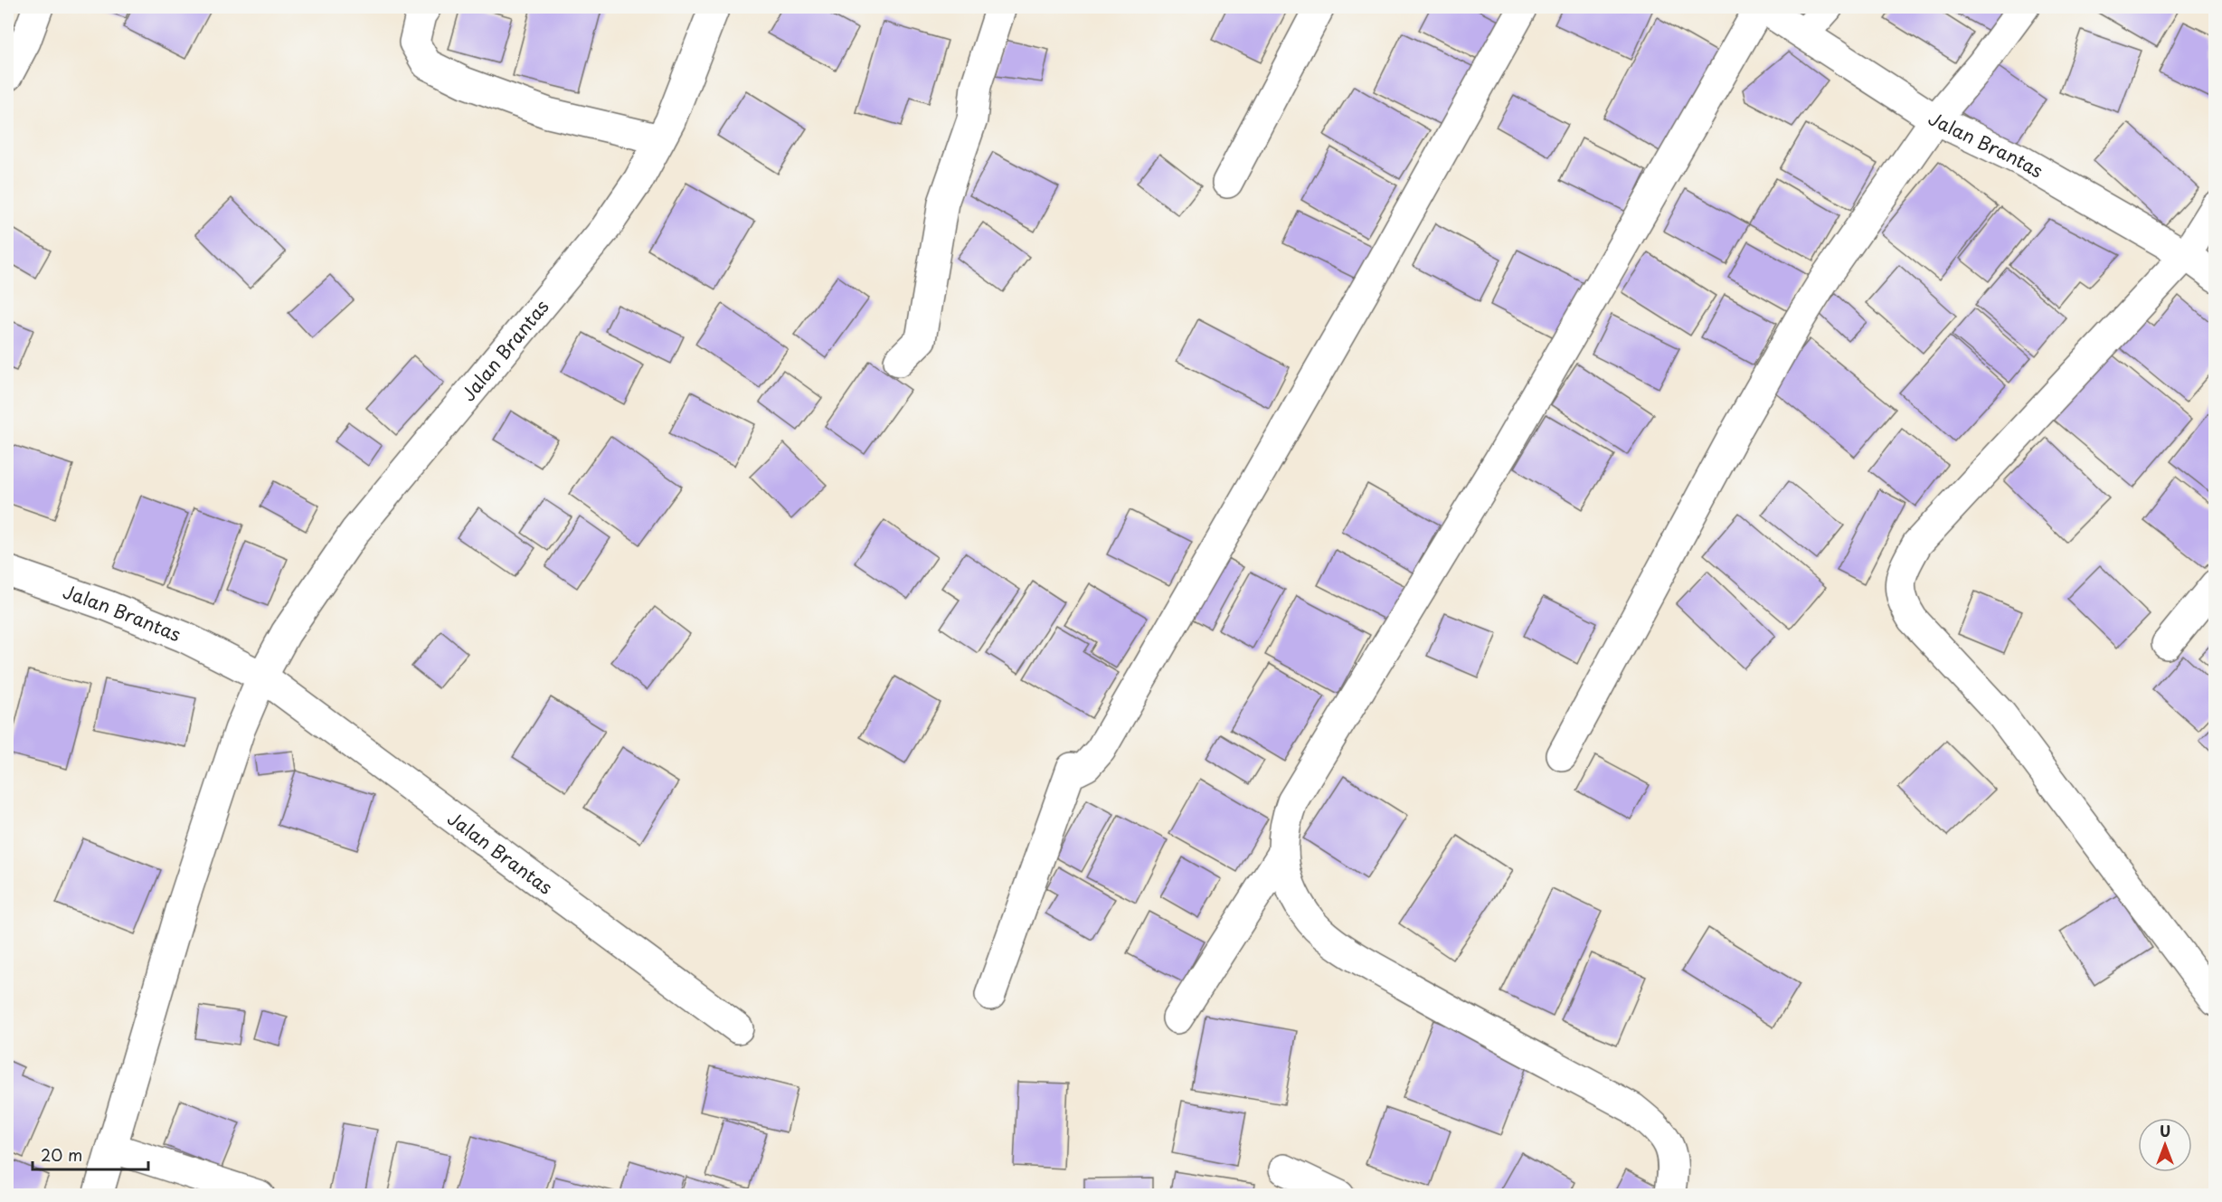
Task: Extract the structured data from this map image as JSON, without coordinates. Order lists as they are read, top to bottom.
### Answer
{
  "streets": {
    "street": ["Jalan Brantas"]
  },
  "scale_bar": "20 m",
  "north": "top"
}
